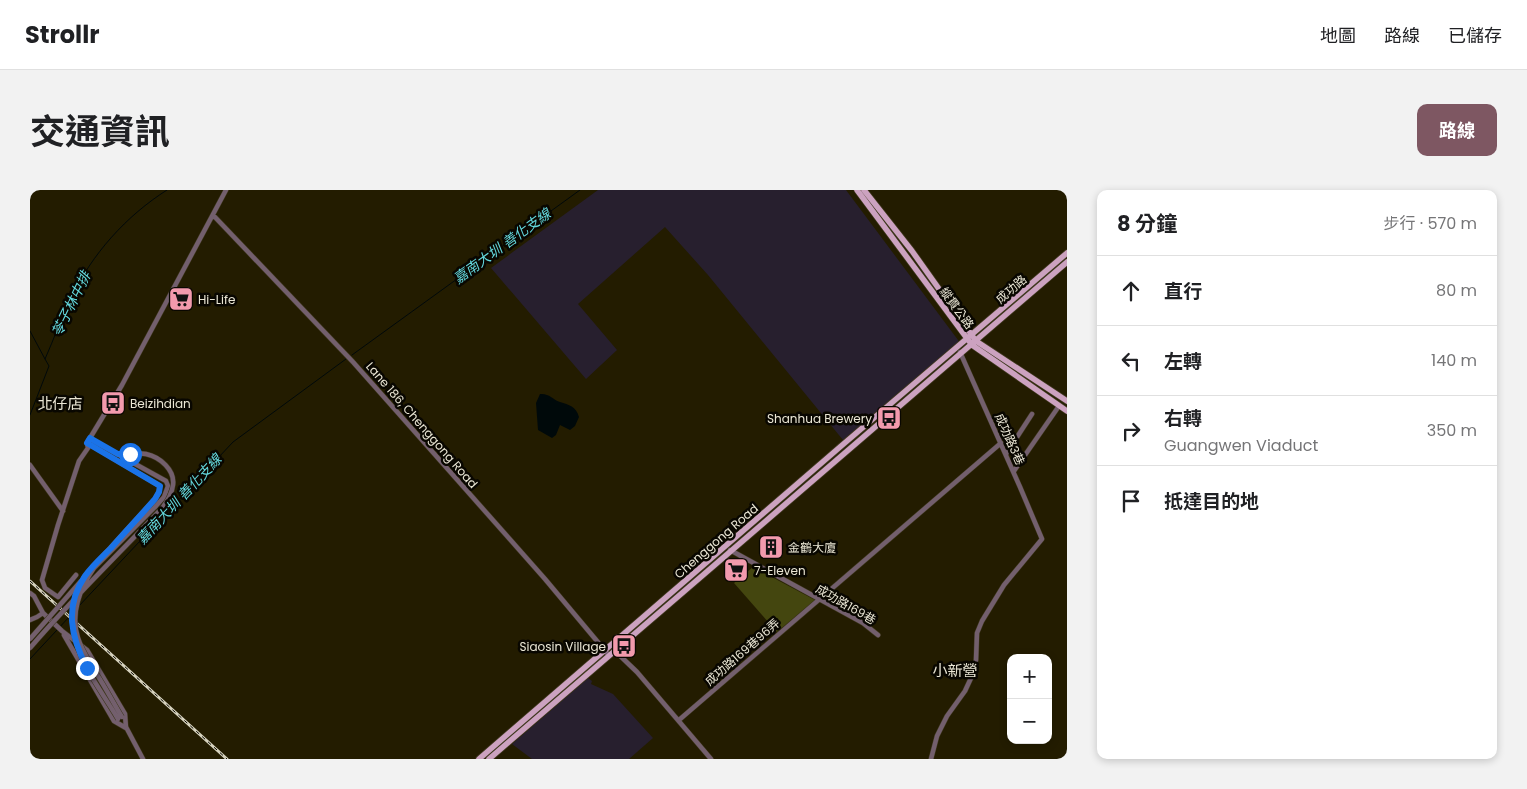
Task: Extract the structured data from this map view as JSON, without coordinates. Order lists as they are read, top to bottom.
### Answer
{
  "streets": {
    "main road": ["成功路", "縱貫公路", "Chenggong Road"],
    "street": [
      "Lane 186, Chenggong Road",
      "成功路3巷",
      "成功路169巷",
      "成功路169巷96弄"
    ]
  },
  "crossings": [
    ["成功路", "縱貫公路"],
    ["成功路", "Chenggong Road"],
    ["縱貫公路", "Chenggong Road"],
    ["Lane 186, Chenggong Road", "Chenggong Road"],
    ["成功路3巷", "Chenggong Road"],
    ["成功路3巷", "成功路169巷96弄"],
    ["Chenggong Road", "成功路169巷"],
    ["成功路169巷", "成功路169巷96弄"]
  ],
  "districts": ["北仔店", "小新營"],
  "water": ["嘉南大圳 善化支線", "苓子林中排"],
  "places": {
    "supermarket": ["Hi-Life", "7-Eleven"],
    "bus stop": ["Beizihdian", "Shanhua Brewery", "Siaosin Village"],
    "building": ["金鶴大廈"]
  },
  "page": {
    "header": "Strollr",
    "nav": ["地圖", "路線", "已儲存"],
    "title": "交通資訊",
    "buttons": "路線",
    "heading": ["8 分鐘", "步行 · 570 m"],
    "list": [
      ["直行", "80 m"],
      ["左轉", "140 m"],
      ["右轉", "Guangwen Viaduct", "350 m"],
      "抵達目的地"
    ],
    "map_buttons": ["+", "−"]
  }
}
